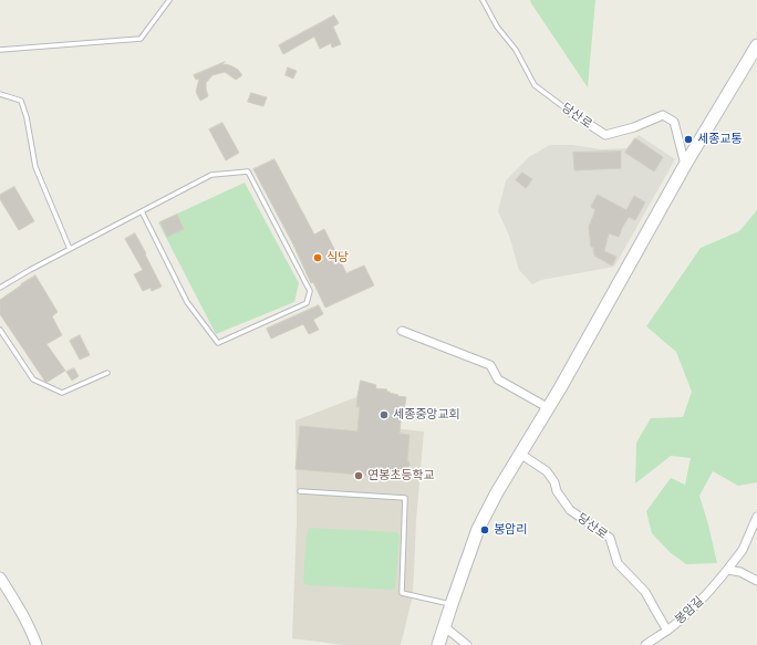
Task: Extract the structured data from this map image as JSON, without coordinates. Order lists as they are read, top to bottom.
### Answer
{
  "streets": {
    "street": ["당산로", "봉암길"]
  },
  "crossings": [
    ["당산로", "봉암길"]
  ],
  "places": [
    "세종교통",
    "식당",
    "세종중앙교회",
    "연봉초등학교",
    "봉암리"
  ]
}
